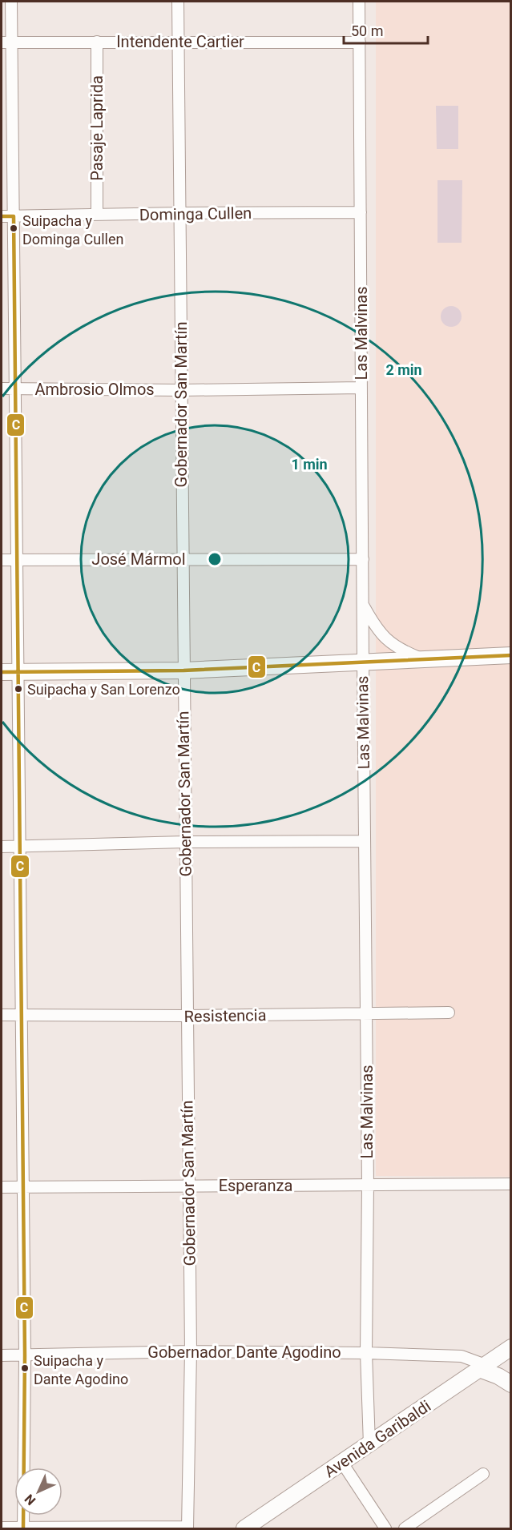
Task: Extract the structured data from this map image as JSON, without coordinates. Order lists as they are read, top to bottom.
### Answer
{
  "streets": {
    "main road": ["Avenida Garibaldi"],
    "street": [
      "Intendente Cartier",
      "Pasaje Laprida",
      "Dominga Cullen",
      "Las Malvinas",
      "Ambrosio Olmos",
      "Gobernador San Martín",
      "José Mármol",
      "Resistencia",
      "Esperanza",
      "Gobernador Dante Agodino"
    ]
  },
  "crossings": [
    ["Intendente Cartier", "Pasaje Laprida"],
    ["Intendente Cartier", "Las Malvinas"],
    ["Intendente Cartier", "Gobernador San Martín"],
    ["Pasaje Laprida", "Dominga Cullen"],
    ["Dominga Cullen", "Las Malvinas"],
    ["Dominga Cullen", "Gobernador San Martín"],
    ["Las Malvinas", "Ambrosio Olmos"],
    ["Las Malvinas", "José Mármol"],
    ["Las Malvinas", "Resistencia"],
    ["Las Malvinas", "Esperanza"],
    ["Las Malvinas", "Gobernador Dante Agodino"],
    ["Las Malvinas", "Avenida Garibaldi"],
    ["Ambrosio Olmos", "Gobernador San Martín"],
    ["Gobernador San Martín", "José Mármol"],
    ["Gobernador San Martín", "Resistencia"],
    ["Gobernador San Martín", "Esperanza"],
    ["Gobernador San Martín", "Gobernador Dante Agodino"],
    ["Gobernador Dante Agodino", "Avenida Garibaldi"]
  ],
  "places": ["Suipacha y Dominga Cullen", "Suipacha y San Lorenzo", "Suipacha y Dante Agodino"],
  "lines": ["transit line C"],
  "scale_bar": "50 m",
  "north": "bottom left",
  "rings": ["2 min", "1 min"]
}
